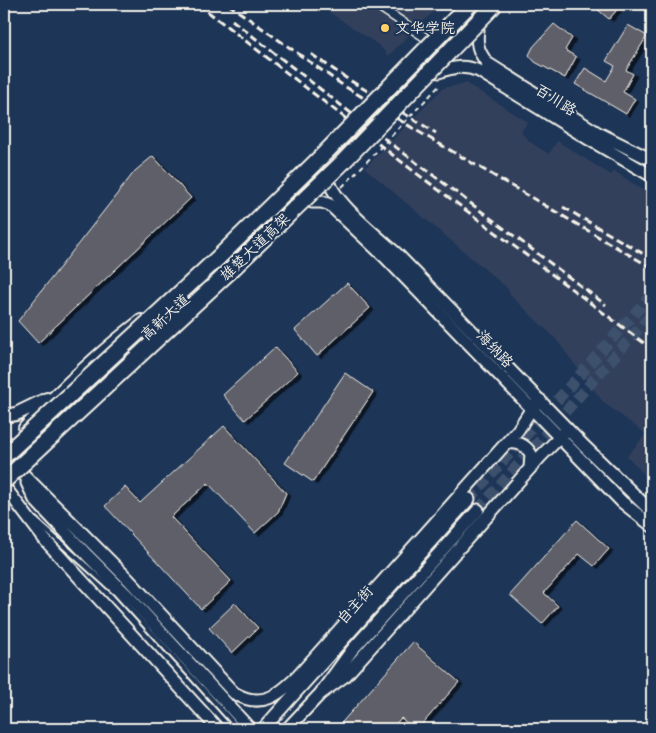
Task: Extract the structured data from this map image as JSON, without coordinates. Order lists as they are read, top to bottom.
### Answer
{
  "streets": {
    "highway": ["雄楚大道高架"],
    "main road": [
      "百川路",
      "高新大道",
      "海纳路",
      "自主街"
    ]
  },
  "crossings": [
    ["雄楚大道高架", "高新大道"],
    ["高新大道", "海纳路"]
  ],
  "places": ["文华学院"]
}
